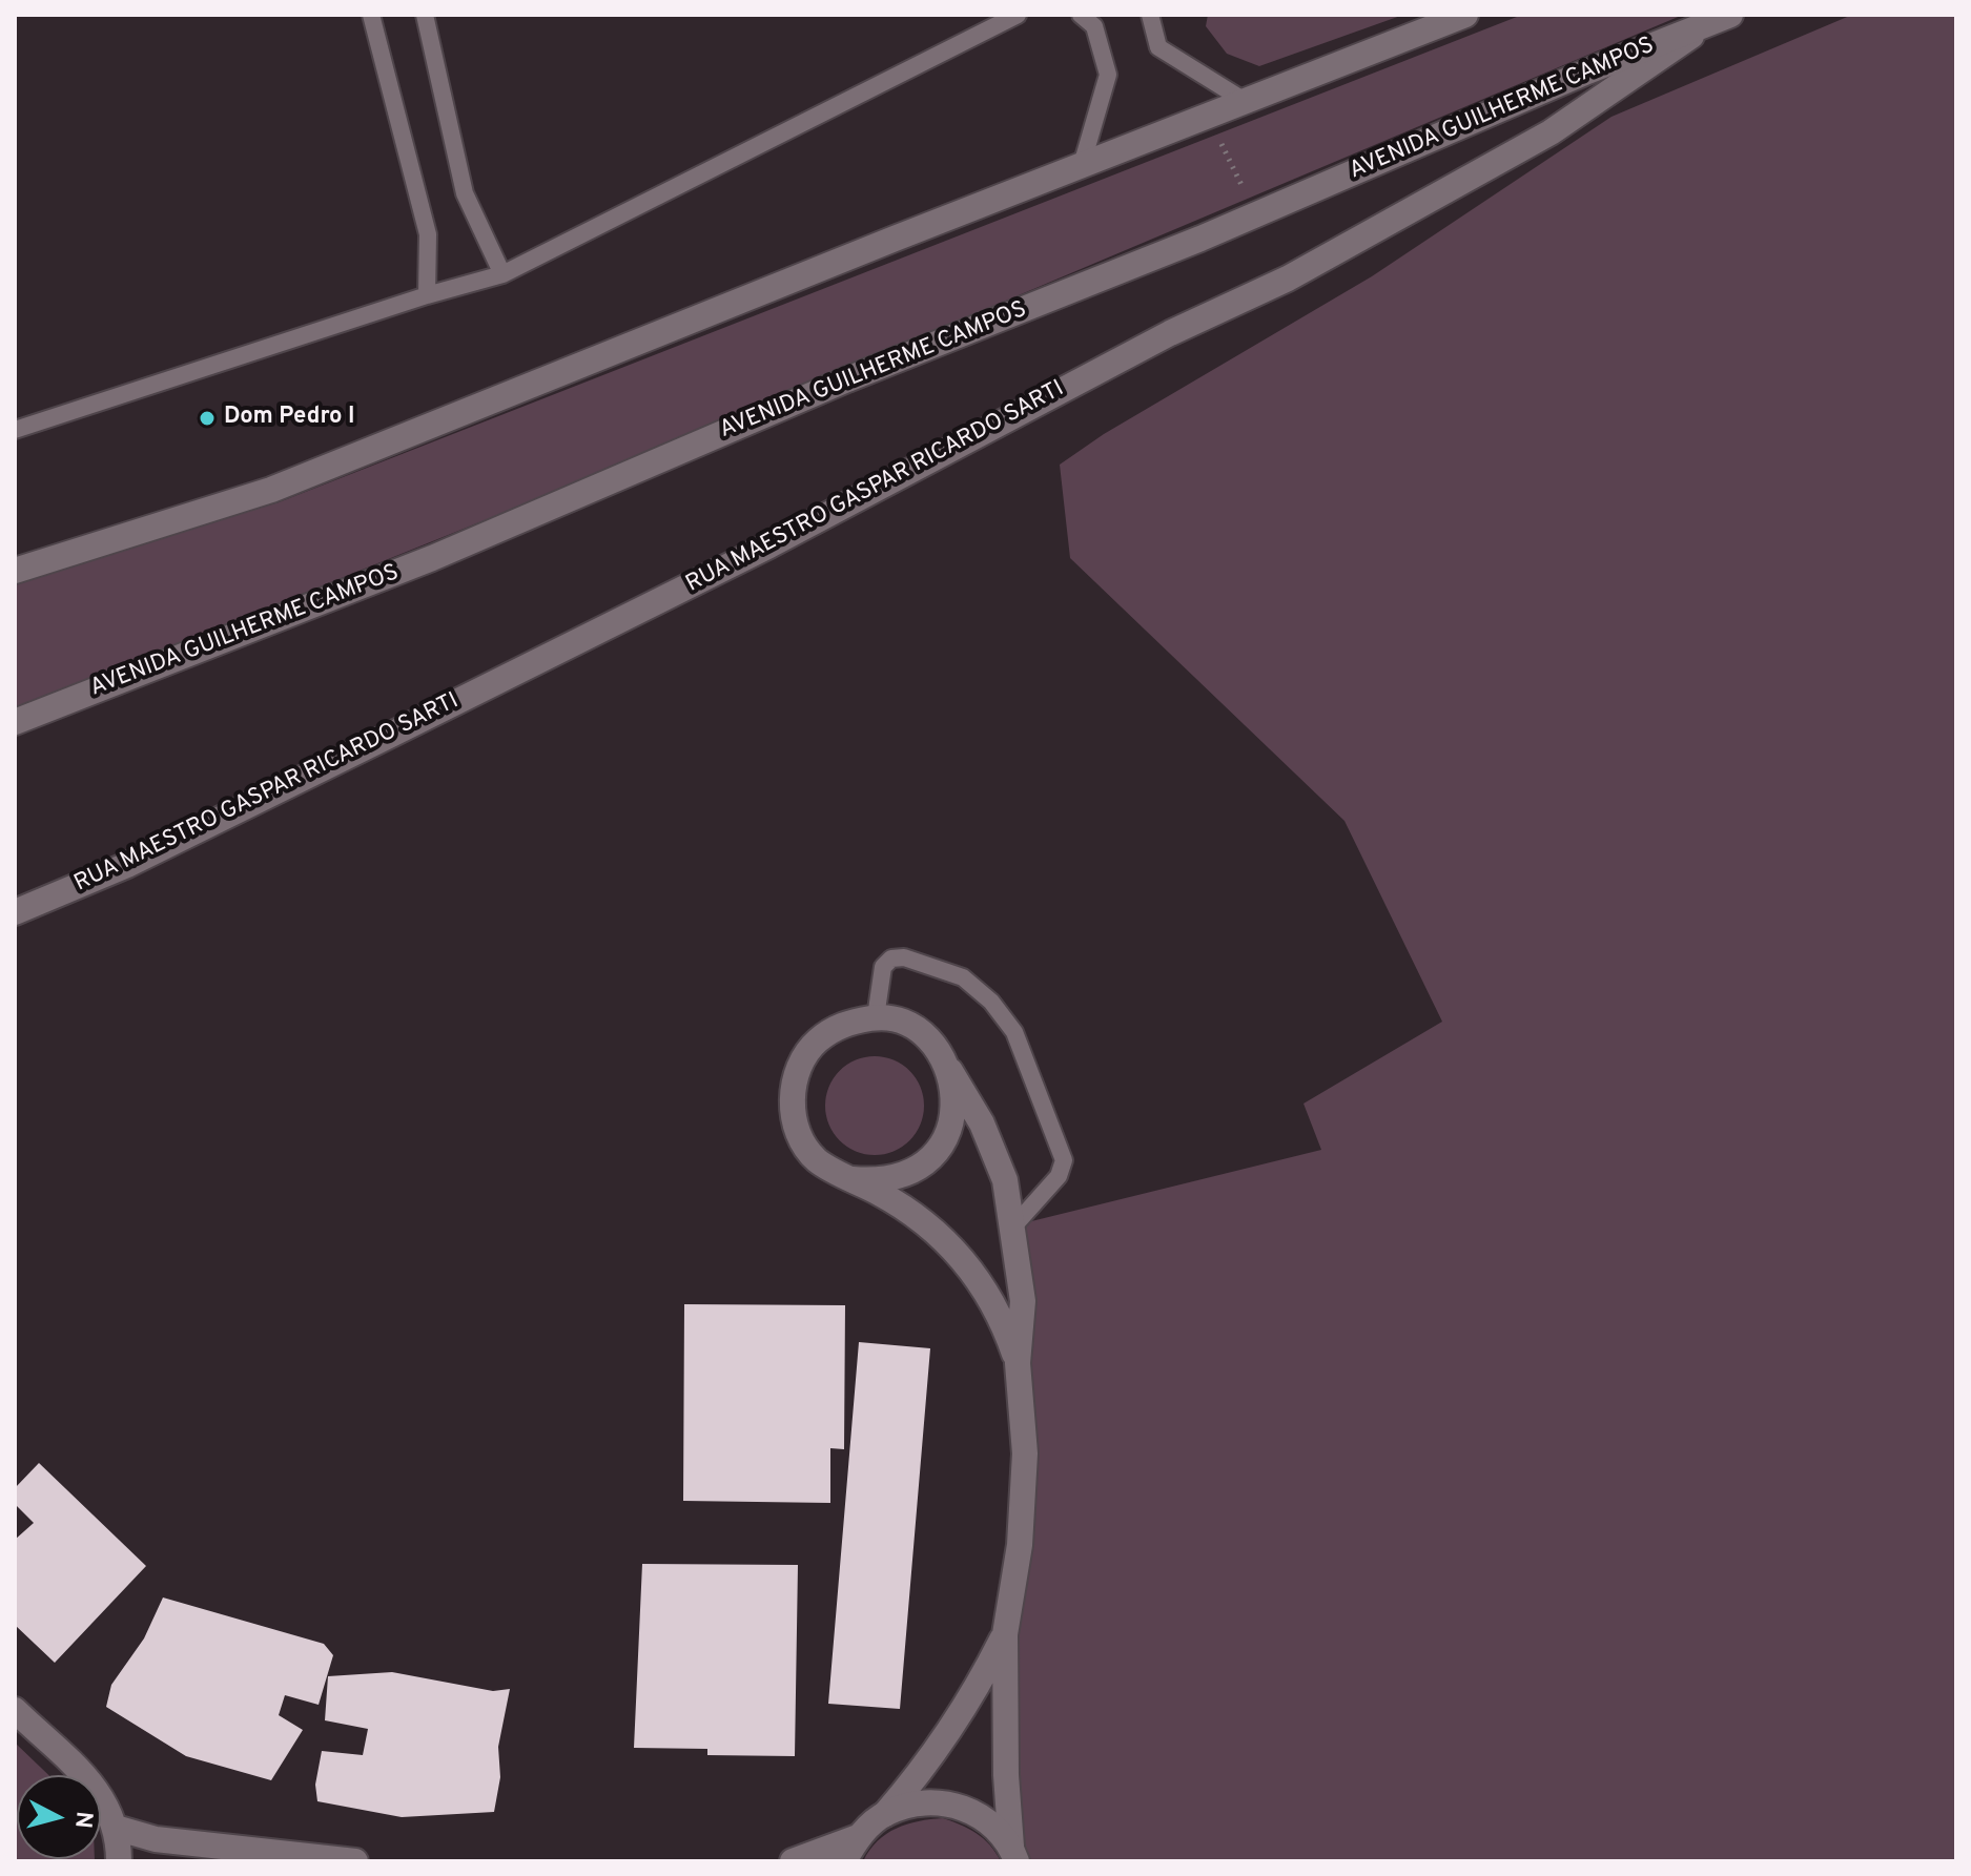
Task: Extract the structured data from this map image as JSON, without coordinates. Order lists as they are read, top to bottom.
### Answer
{
  "streets": {
    "street": ["AVENIDA GUILHERME CAMPOS", "RUA MAESTRO GASPAR RICARDO SARTI"]
  },
  "crossings": [
    ["AVENIDA GUILHERME CAMPOS", "RUA MAESTRO GASPAR RICARDO SARTI"]
  ],
  "places": ["Dom Pedro I"],
  "north": "right"
}
